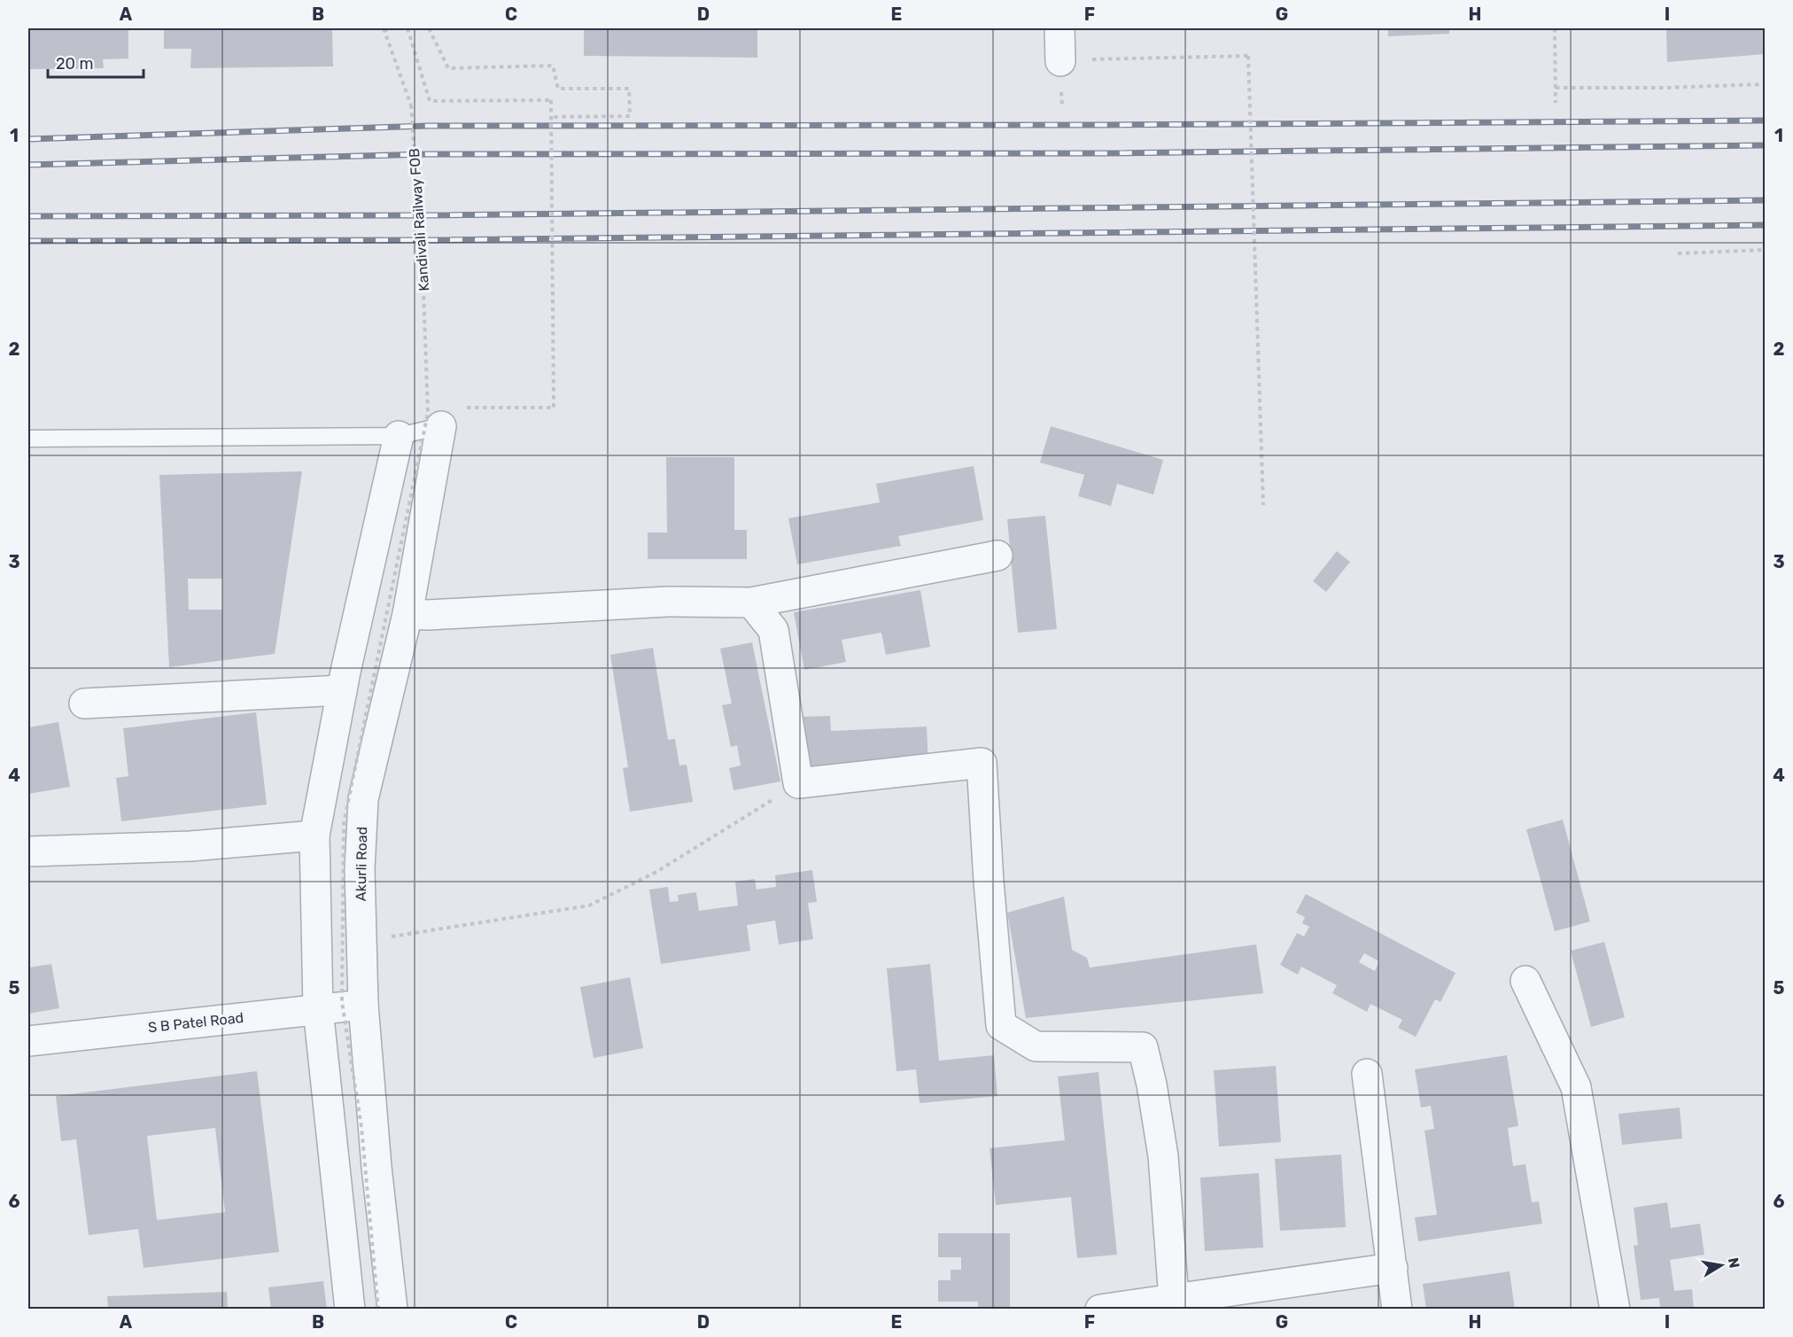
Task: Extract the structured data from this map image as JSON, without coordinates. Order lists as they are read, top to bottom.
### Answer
{
  "streets": {
    "street": ["Akurli Road", "S B Patel Road"],
    "path": ["Kandivali Railway FOB"]
  },
  "crossings": [
    ["Kandivali Railway FOB", "Akurli Road"],
    ["Akurli Road", "S B Patel Road"]
  ],
  "scale_bar": "20 m",
  "north": "right",
  "grid": {
    "columns": [
      "A",
      "B",
      "C",
      "D",
      "E",
      "F",
      "G",
      "H",
      "I"
    ],
    "rows": [
      "1",
      "2",
      "3",
      "4",
      "5",
      "6"
    ]
  }
}
